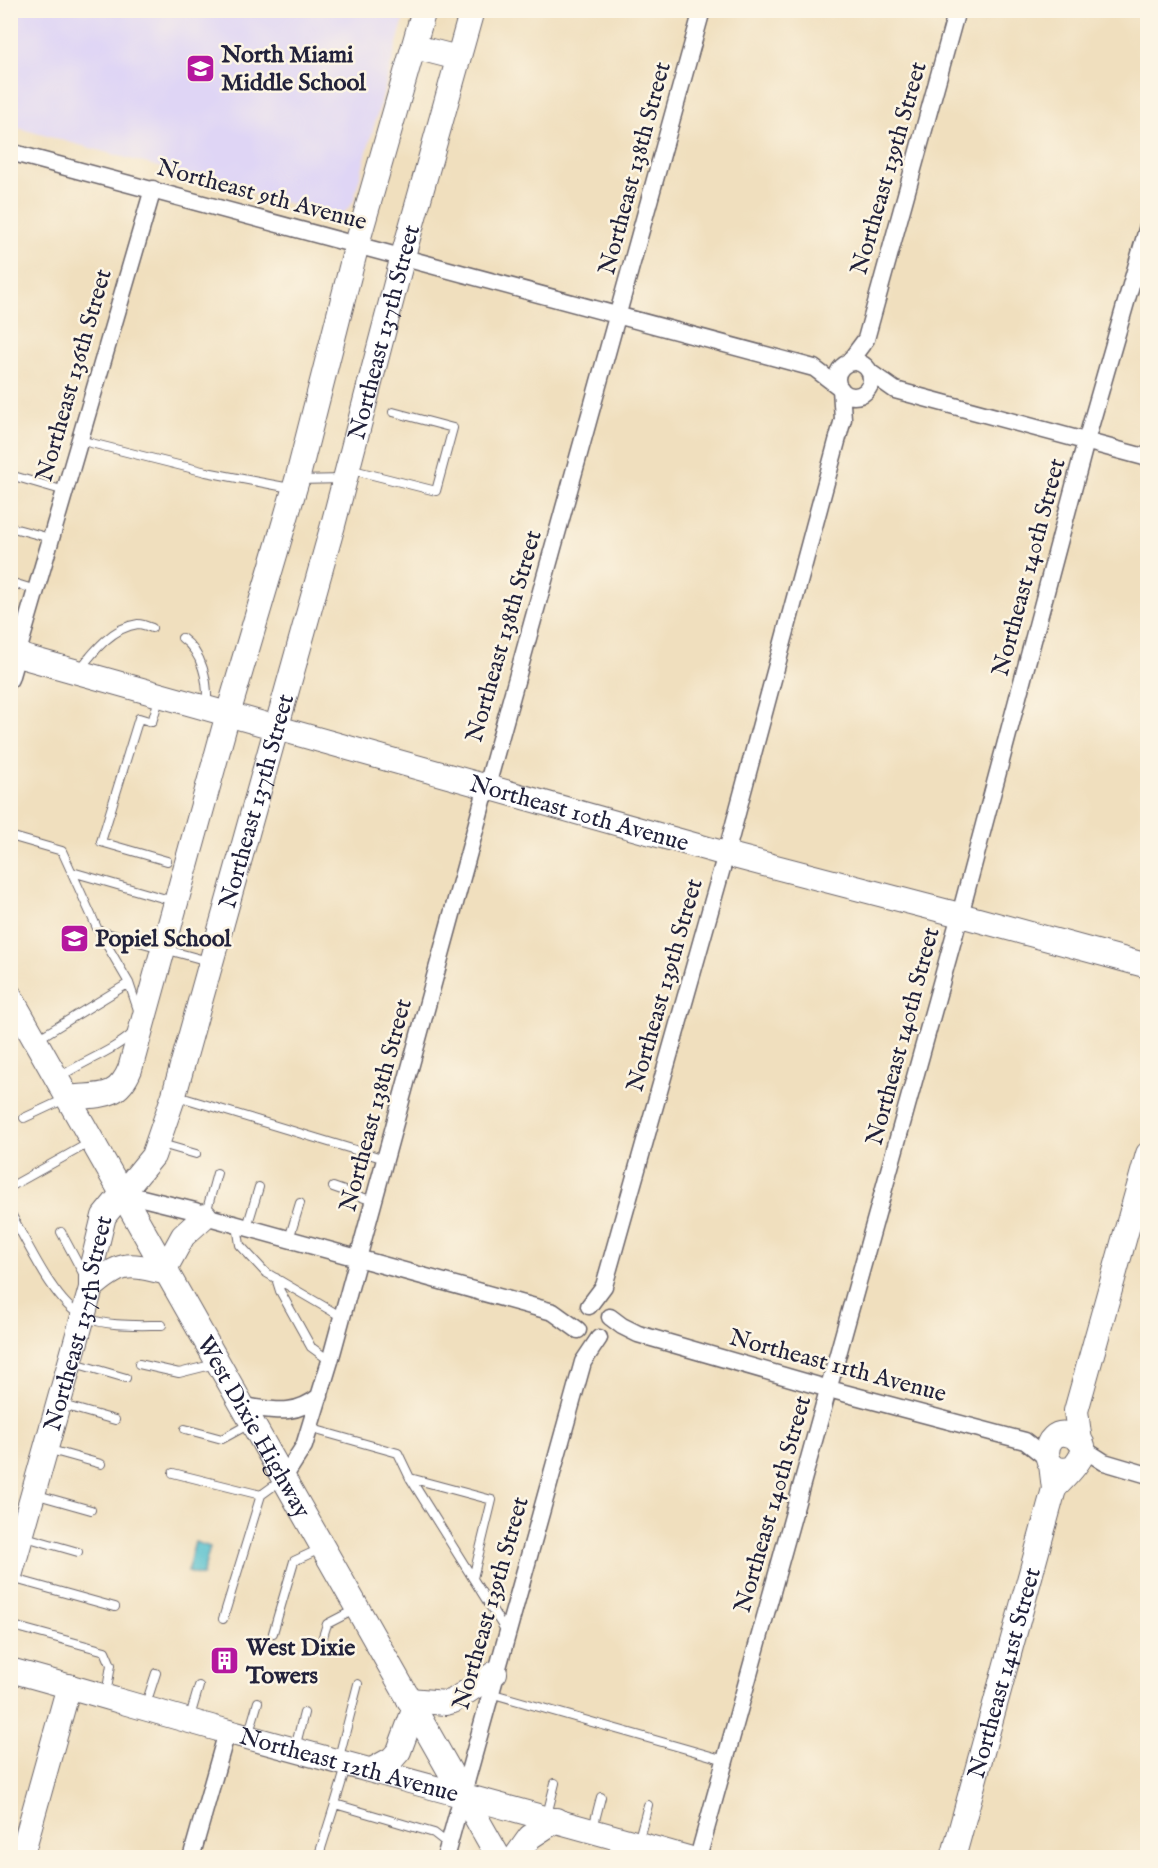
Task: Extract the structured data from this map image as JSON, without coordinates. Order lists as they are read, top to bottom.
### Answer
{
  "streets": {
    "street": [
      "Northeast 138th Street",
      "Northeast 139th Street",
      "Northeast 9th Avenue",
      "Northeast 137th Street",
      "Northeast 136th Street",
      "Northeast 140th Street",
      "Northeast 10th Avenue",
      "Northeast 11th Avenue",
      "West Dixie Highway",
      "Northeast 141st Street",
      "Northeast 12th Avenue"
    ]
  },
  "crossings": [
    ["Northeast 138th Street", "Northeast 9th Avenue"],
    ["Northeast 138th Street", "Northeast 10th Avenue"],
    ["Northeast 138th Street", "West Dixie Highway"],
    ["Northeast 139th Street", "Northeast 9th Avenue"],
    ["Northeast 139th Street", "Northeast 10th Avenue"],
    ["Northeast 139th Street", "Northeast 11th Avenue"],
    ["Northeast 139th Street", "West Dixie Highway"],
    ["Northeast 139th Street", "Northeast 12th Avenue"],
    ["Northeast 9th Avenue", "Northeast 137th Street"],
    ["Northeast 9th Avenue", "Northeast 136th Street"],
    ["Northeast 137th Street", "Northeast 10th Avenue"],
    ["Northeast 137th Street", "West Dixie Highway"],
    ["Northeast 136th Street", "Northeast 10th Avenue"],
    ["Northeast 140th Street", "Northeast 10th Avenue"],
    ["Northeast 140th Street", "Northeast 11th Avenue"],
    ["Northeast 11th Avenue", "Northeast 141st Street"],
    ["West Dixie Highway", "Northeast 12th Avenue"]
  ],
  "places": {
    "school or university": ["North Miami Middle School", "Popiel School"],
    "building": ["West Dixie Towers"]
  }
}
